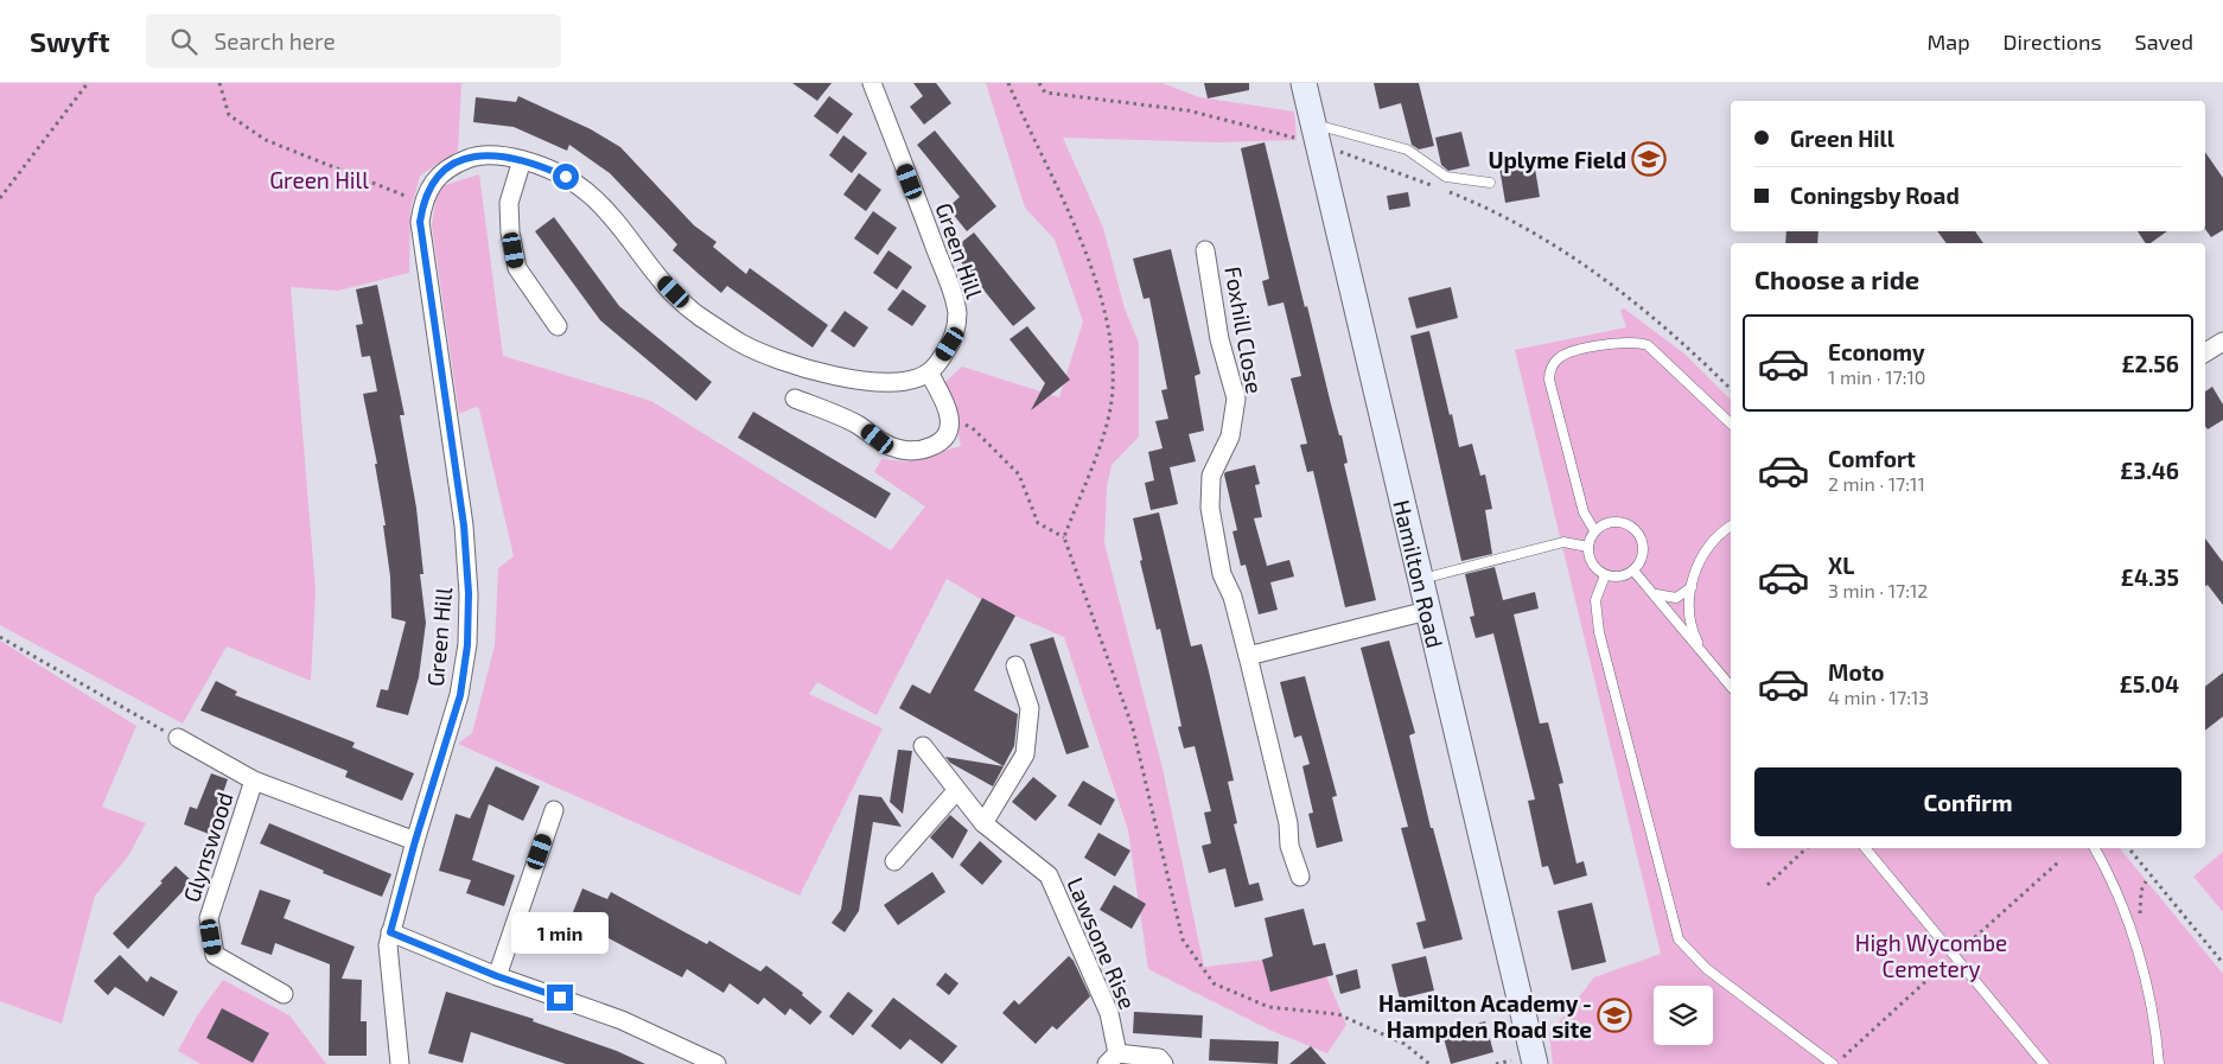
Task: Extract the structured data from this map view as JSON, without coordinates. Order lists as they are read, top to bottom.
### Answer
{
  "streets": {
    "street": [
      "Green Hill",
      "Foxhill Close",
      "Hamilton Road",
      "Glynswood",
      "Lawsone Rise"
    ]
  },
  "crossings": [
    ["Green Hill", "Glynswood"]
  ],
  "parks": ["Green Hill", "High Wycombe Cemetery"],
  "places": {
    "school or university": ["Uplyme Field", "Hamilton Academy - Hampden Road site"]
  },
  "page": {
    "header": "Swyft",
    "search": "Search here",
    "nav": ["Map", "Directions", "Saved"],
    "banner": ["Green Hill", "Coningsby Road"],
    "heading": "Choose a ride",
    "list": [
      {
        "name": "Economy",
        "note": "1 min · 17:10",
        "value": "£2.56"
      },
      {
        "name": "Comfort",
        "note": "2 min · 17:11",
        "value": "£3.46"
      },
      {
        "name": "XL",
        "note": "3 min · 17:12",
        "value": "£4.35"
      },
      {
        "name": "Moto",
        "note": "4 min · 17:13",
        "value": "£5.04"
      }
    ],
    "buttons": "Confirm",
    "bubble": "1 min"
  }
}
